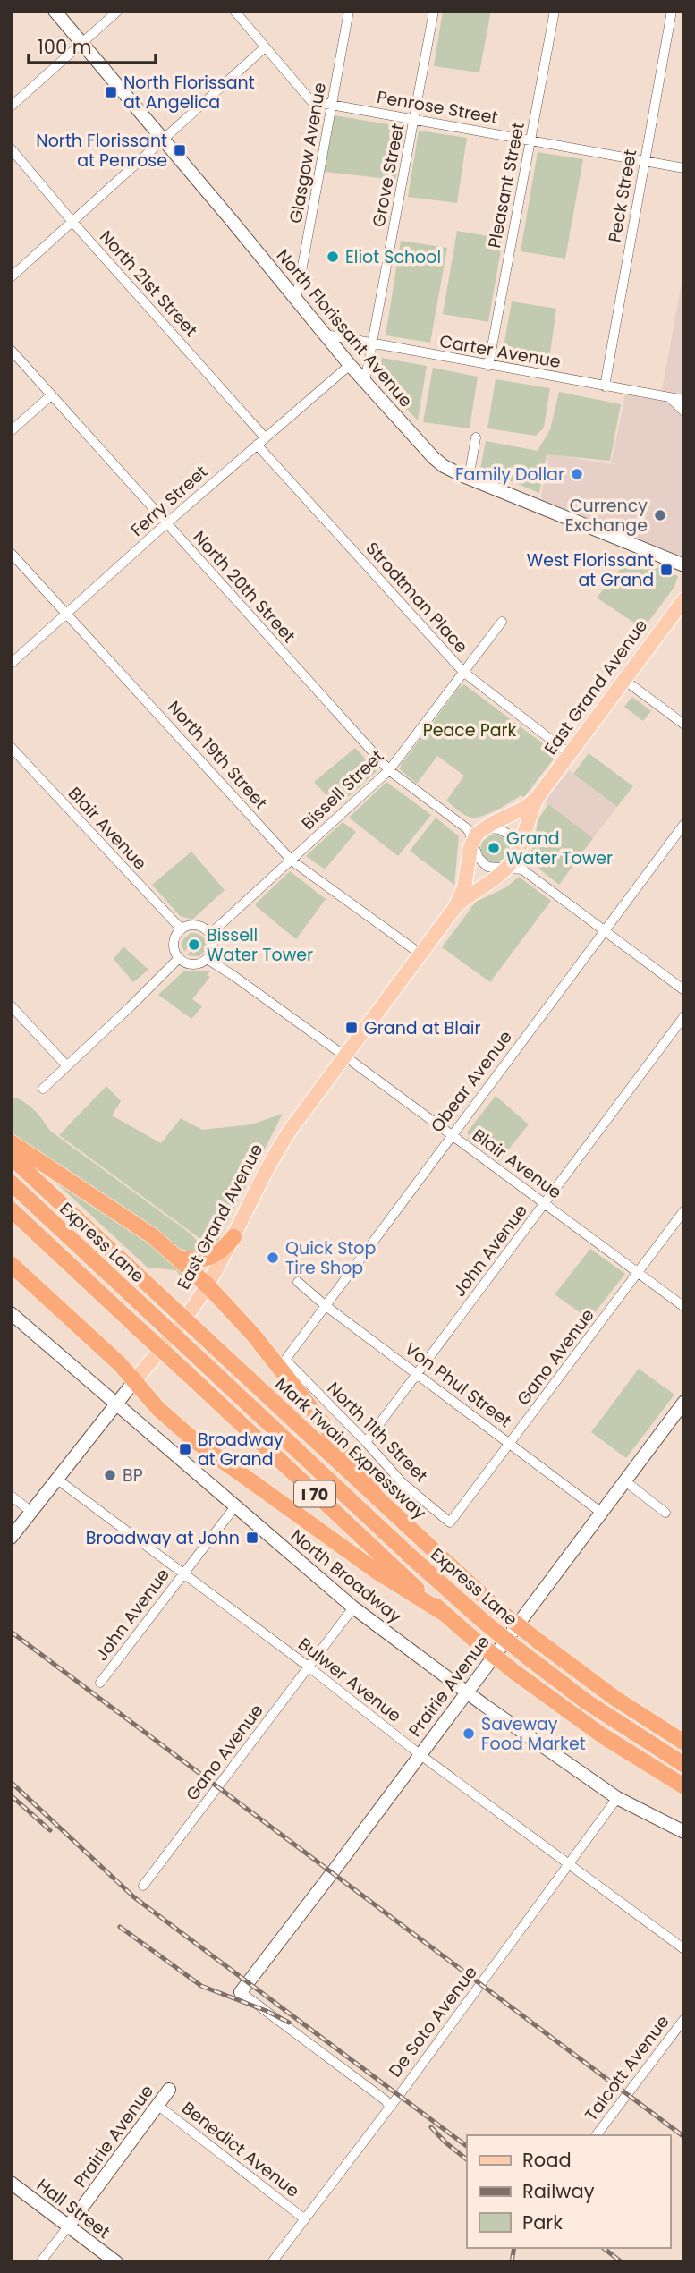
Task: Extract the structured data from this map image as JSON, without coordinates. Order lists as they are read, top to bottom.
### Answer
{
  "streets": {
    "highway": ["Express Lane", "Mark Twain Expressway", "I 70"],
    "main road": [
      "North Florissant Avenue",
      "East Grand Avenue",
      "North Broadway",
      "Prairie Avenue",
      "Hall Street"
    ],
    "street": [
      "Penrose Street",
      "Glasgow Avenue",
      "Grove Street",
      "Pleasant Street",
      "Peck Street",
      "North 21st Street",
      "Carter Avenue",
      "Ferry Street",
      "North 20th Street",
      "Strodtman Place",
      "North 19th Street",
      "Bissell Street",
      "Blair Avenue",
      "Obear Avenue",
      "John Avenue",
      "Gano Avenue",
      "Von Phul Street",
      "North 11th Street",
      "Bulwer Avenue",
      "De Soto Avenue",
      "Talcott Avenue",
      "Benedict Avenue"
    ]
  },
  "crossings": [
    ["Penrose Street", "Glasgow Avenue"],
    ["Penrose Street", "Grove Street"],
    ["Penrose Street", "Pleasant Street"],
    ["Penrose Street", "Peck Street"],
    ["Glasgow Avenue", "North Florissant Avenue"],
    ["Grove Street", "North Florissant Avenue"],
    ["Grove Street", "Carter Avenue"],
    ["Pleasant Street", "Carter Avenue"],
    ["Peck Street", "Carter Avenue"],
    ["North 21st Street", "Ferry Street"],
    ["North Florissant Avenue", "Carter Avenue"],
    ["North Florissant Avenue", "Ferry Street"],
    ["Ferry Street", "North 20th Street"],
    ["Ferry Street", "Strodtman Place"],
    ["Ferry Street", "North 19th Street"],
    ["North 20th Street", "East Grand Avenue"],
    ["North 20th Street", "Bissell Street"],
    ["Strodtman Place", "East Grand Avenue"],
    ["Strodtman Place", "Bissell Street"],
    ["East Grand Avenue", "North 19th Street"],
    ["East Grand Avenue", "Blair Avenue"],
    ["East Grand Avenue", "North Broadway"],
    ["East Grand Avenue", "Bulwer Avenue"],
    ["North 19th Street", "Bissell Street"],
    ["Bissell Street", "Blair Avenue"],
    ["Blair Avenue", "Obear Avenue"],
    ["Blair Avenue", "John Avenue"],
    ["Blair Avenue", "Gano Avenue"],
    ["Obear Avenue", "Von Phul Street"],
    ["Obear Avenue", "North 11th Street"],
    ["John Avenue", "Von Phul Street"],
    ["John Avenue", "North 11th Street"],
    ["John Avenue", "North Broadway"],
    ["John Avenue", "Bulwer Avenue"],
    ["Gano Avenue", "Von Phul Street"],
    ["Gano Avenue", "North 11th Street"],
    ["Gano Avenue", "North Broadway"],
    ["Gano Avenue", "Bulwer Avenue"],
    ["Von Phul Street", "Prairie Avenue"],
    ["North Broadway", "Prairie Avenue"],
    ["North Broadway", "De Soto Avenue"],
    ["Bulwer Avenue", "Prairie Avenue"],
    ["Bulwer Avenue", "De Soto Avenue"],
    ["Prairie Avenue", "Benedict Avenue"],
    ["Prairie Avenue", "Hall Street"],
    ["De Soto Avenue", "Benedict Avenue"]
  ],
  "parks": ["Peace Park"],
  "places": {
    "transit": [
      "North Florissant at Angelica",
      "North Florissant at Penrose",
      "West Florissant at Grand",
      "Grand at Blair",
      "Broadway at Grand",
      "Broadway at John"
    ],
    "other": [
      "Eliot School",
      "Family Dollar",
      "Currency Exchange",
      "Grand Water Tower",
      "Bissell Water Tower",
      "Quick Stop Tire Shop",
      "BP",
      "Saveway Food Market"
    ]
  },
  "legend": ["Road", "Railway", "Park"],
  "scale_bar": "100 m"
}
